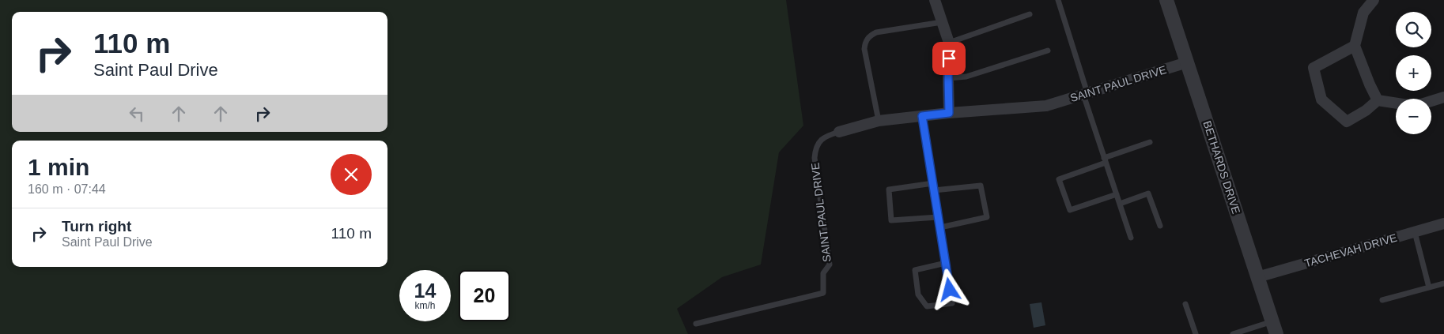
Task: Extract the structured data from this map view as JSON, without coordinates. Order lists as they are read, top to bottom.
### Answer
{
  "streets": {
    "street": ["SAINT PAUL DRIVE", "BETHARDS DRIVE", "TACHEVAH DRIVE"]
  },
  "crossings": [
    ["SAINT PAUL DRIVE", "BETHARDS DRIVE"],
    ["BETHARDS DRIVE", "TACHEVAH DRIVE"]
  ],
  "page": {
    "map_buttons": ["+", "−"],
    "turn": ["110 m", "Saint Paul Drive"],
    "heading": ["1 min", "160 m · 07:44"],
    "list": [
      {
        "name": "Turn right",
        "note": "Saint Paul Drive",
        "value": "110 m"
      }
    ],
    "speed": "14 km/h",
    "limit": "20"
  }
}
